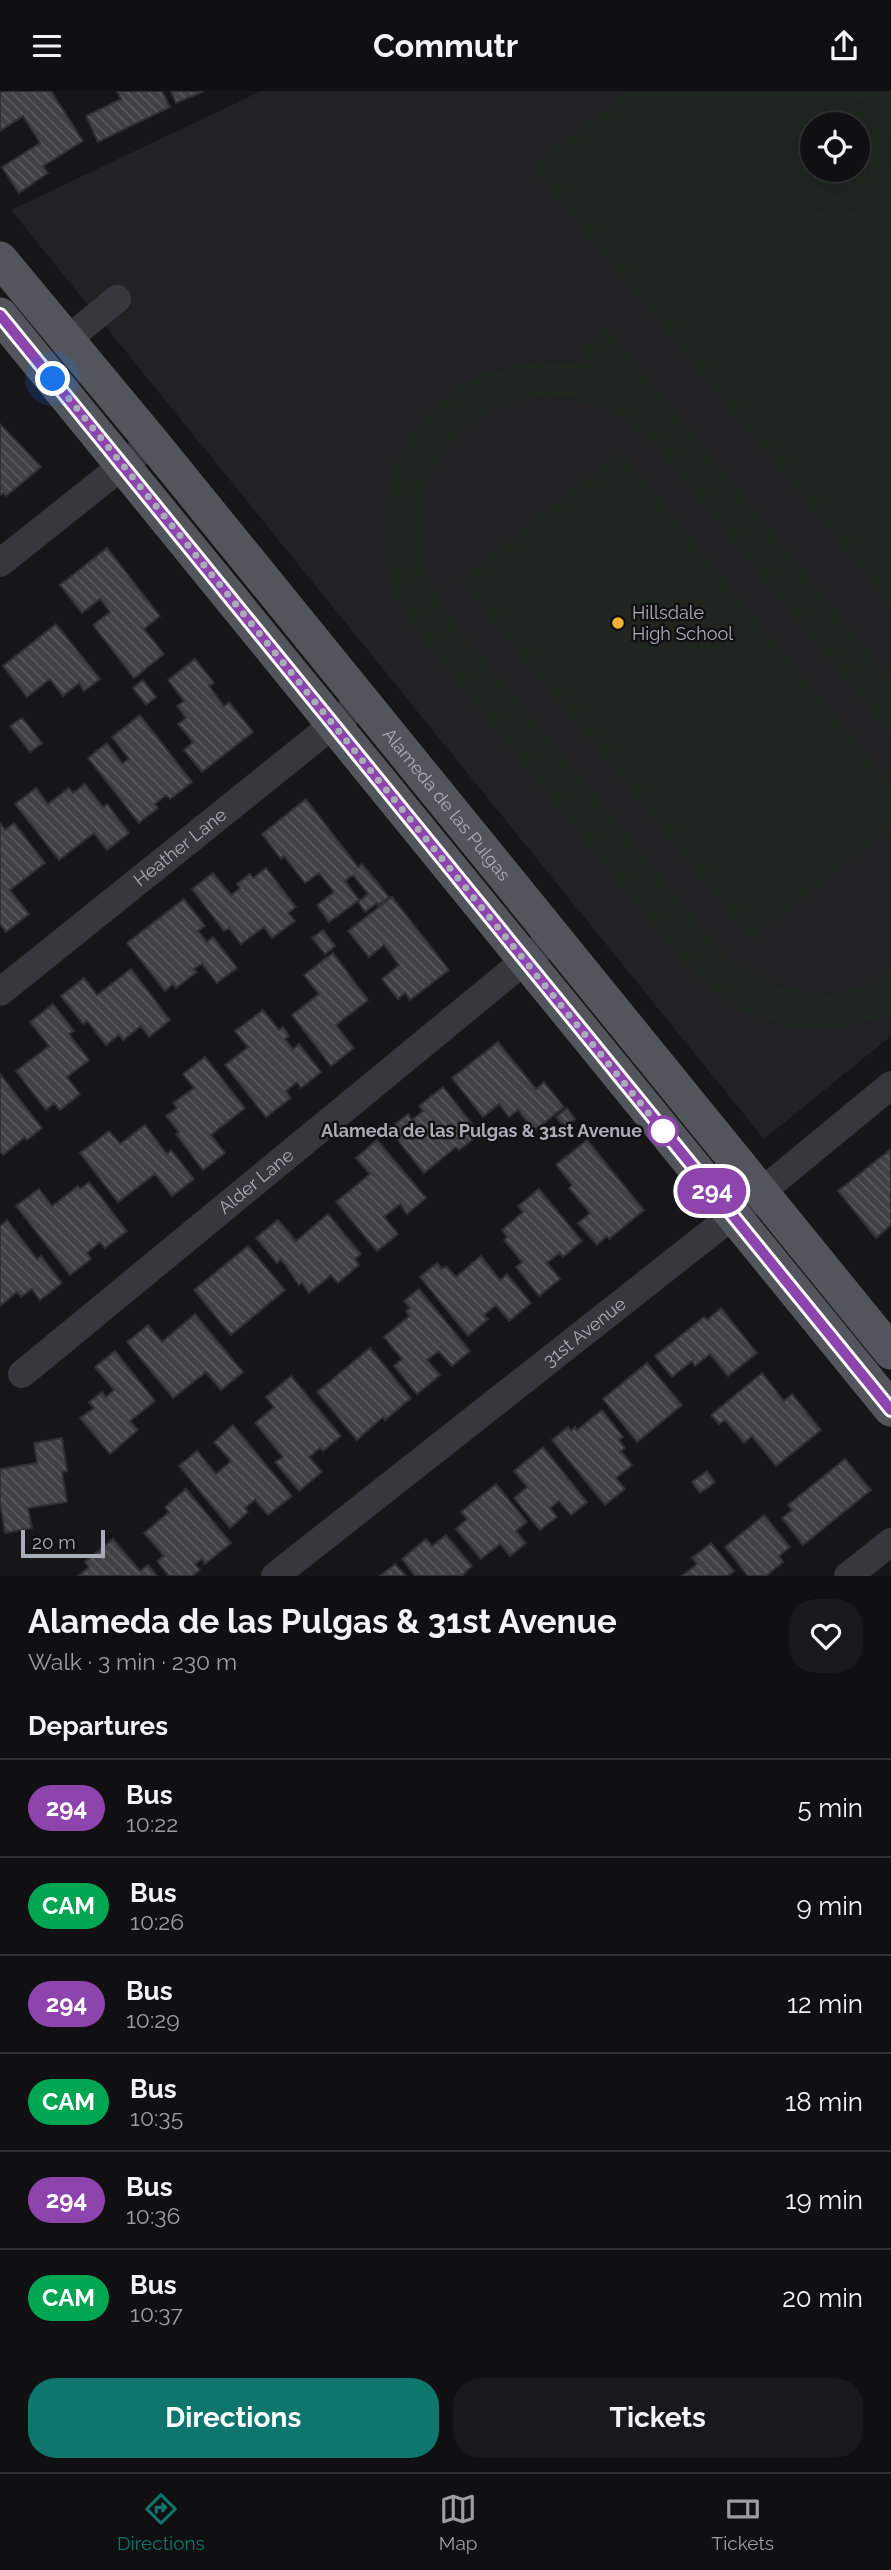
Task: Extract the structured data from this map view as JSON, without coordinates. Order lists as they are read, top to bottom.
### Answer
{
  "streets": {
    "main road": ["Alameda de las Pulgas"],
    "street": ["Heather Lane", "Alder Lane", "31st Avenue"]
  },
  "crossings": [
    ["Alameda de las Pulgas", "Heather Lane"],
    ["Alameda de las Pulgas", "Alder Lane"],
    ["Alameda de las Pulgas", "31st Avenue"]
  ],
  "places": ["Hillsdale High School", "Alameda de las Pulgas & 31st Avenue"],
  "lines": ["bus line 294"],
  "scale_bar": "20 m",
  "page": {
    "header": "Commutr",
    "on_map": "294",
    "scale": "20 m",
    "heading": [
      ["Alameda de las Pulgas & 31st Avenue", "Walk · 3 min · 230 m"],
      "Departures"
    ],
    "list": [
      {
        "mark": "294",
        "name": "Bus",
        "note": "10:22",
        "value": "5 min"
      },
      {
        "mark": "CAM",
        "name": "Bus",
        "note": "10:26",
        "value": "9 min"
      },
      {
        "mark": "294",
        "name": "Bus",
        "note": "10:29",
        "value": "12 min"
      },
      {
        "mark": "CAM",
        "name": "Bus",
        "note": "10:35",
        "value": "18 min"
      },
      {
        "mark": "294",
        "name": "Bus",
        "note": "10:36",
        "value": "19 min"
      },
      {
        "mark": "CAM",
        "name": "Bus",
        "note": "10:37",
        "value": "20 min"
      }
    ],
    "buttons": ["Directions", "Tickets"],
    "tabs": ["Directions", "Map", "Tickets"]
  }
}
